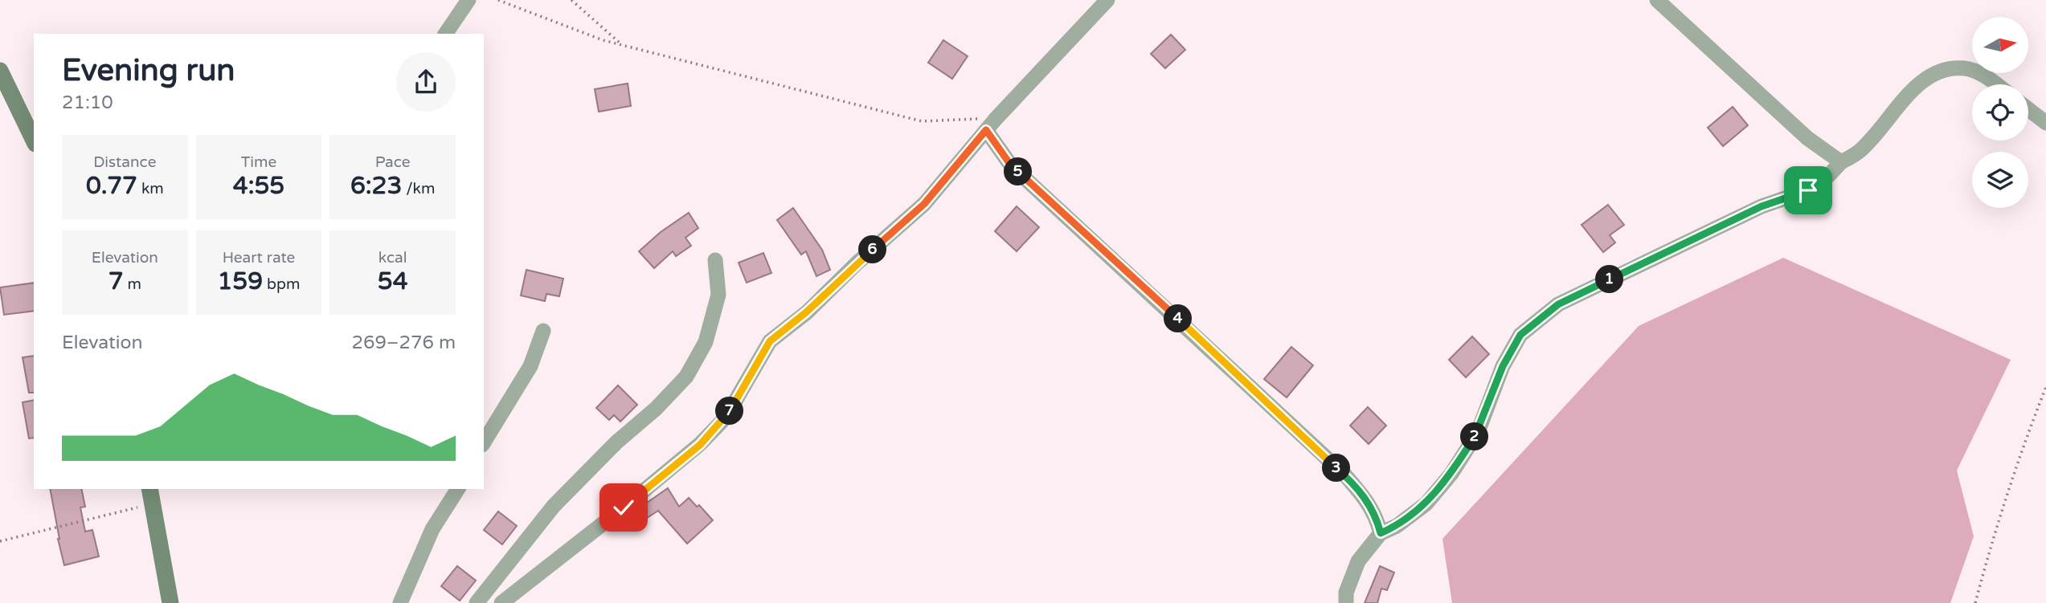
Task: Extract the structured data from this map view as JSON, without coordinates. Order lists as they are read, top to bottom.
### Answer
{
  "north": "right",
  "page": {
    "heading": ["Evening run", "21:10"],
    "stats": [
      ["Distance", "0.77 km"],
      ["Time", "4:55"],
      ["Pace", "6:23 /km"],
      ["Elevation", "7 m"],
      ["Heart rate", "159 bpm"],
      ["kcal", "54"]
    ],
    "pins": [
      "5",
      "6",
      "1",
      "4",
      "7",
      "2",
      "3"
    ],
    "chart": ["Elevation", "269–276 m"]
  }
}
